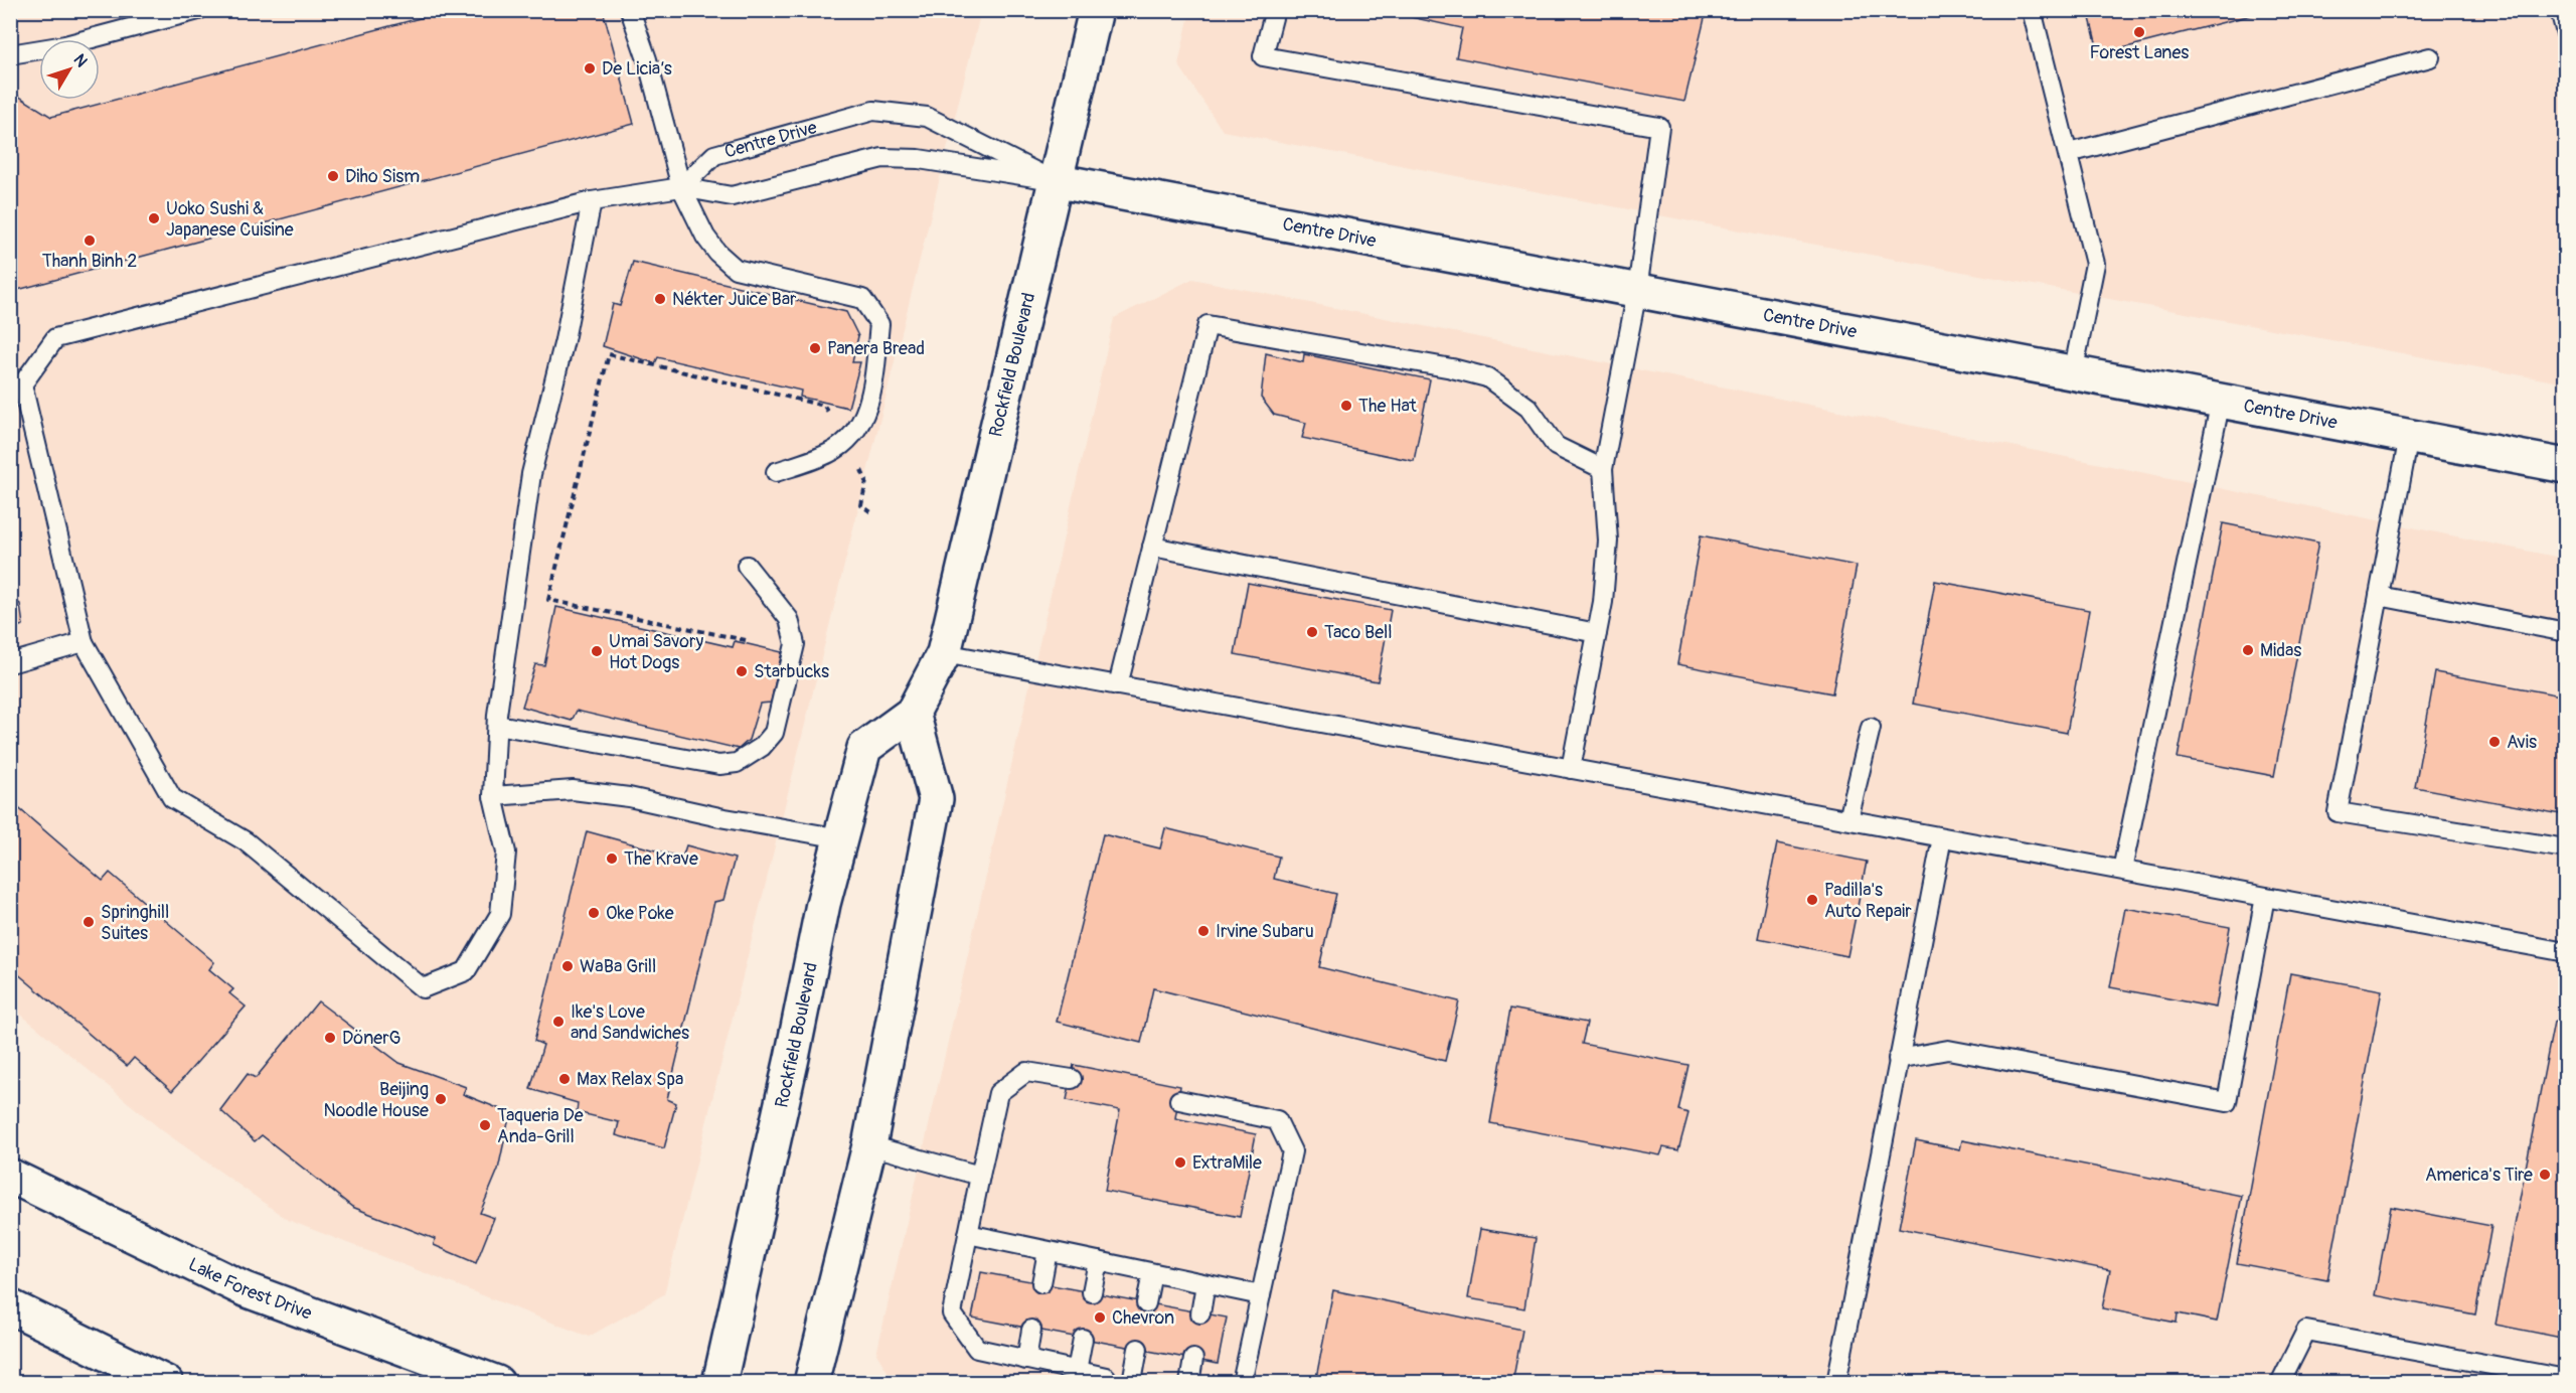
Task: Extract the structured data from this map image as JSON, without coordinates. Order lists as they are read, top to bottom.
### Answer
{
  "streets": {
    "main road": ["Centre Drive", "Rockfield Boulevard", "Lake Forest Drive"]
  },
  "crossings": [
    ["Centre Drive", "Rockfield Boulevard"]
  ],
  "places": [
    "Forest Lanes",
    "De Licia’s",
    "Diho Sism",
    "Uoko Sushi & Japanese Cuisine",
    "Thanh Binh 2",
    "Nékter Juice Bar",
    "Panera Bread",
    "The Hat",
    "Taco Bell",
    "Midas",
    "Umai Savory Hot Dogs",
    "Starbucks",
    "Avis",
    "The Krave",
    "Padilla's Auto Repair",
    "Oke Poke",
    "Springhill Suites",
    "Irvine Subaru",
    "WaBa Grill",
    "Ike's Love and Sandwiches",
    "DönerG",
    "Max Relax Spa",
    "Beijing Noodle House",
    "Taqueria De Anda-Grill",
    "ExtraMile",
    "America's Tire",
    "Chevron"
  ],
  "north": "top right"
}
